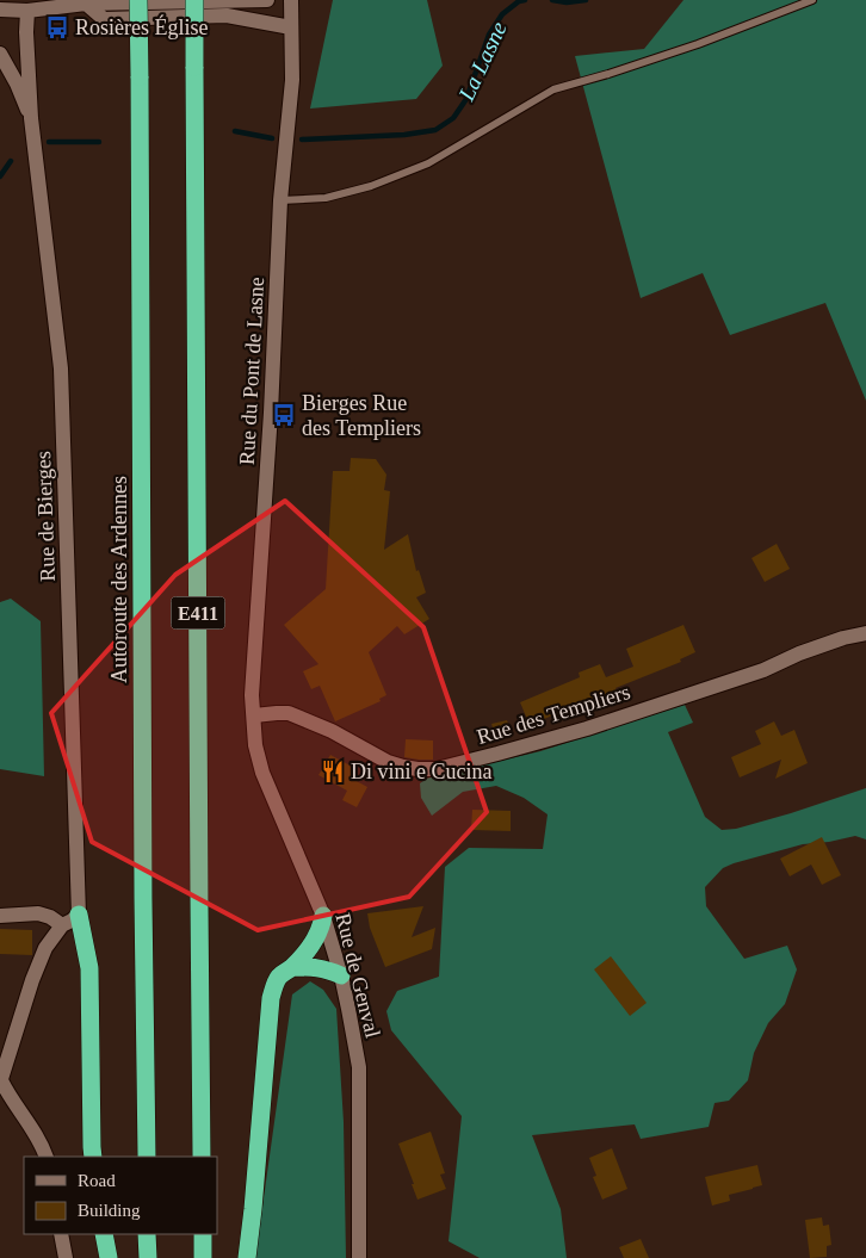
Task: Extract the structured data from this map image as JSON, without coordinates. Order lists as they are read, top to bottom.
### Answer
{
  "streets": {
    "highway": ["Autoroute des Ardennes", "E411"],
    "street": [
      "Rue du Pont de Lasne",
      "Rue de Bierges",
      "Rue des Templiers",
      "Rue de Genval"
    ]
  },
  "crossings": [
    ["Rue du Pont de Lasne", "Rue des Templiers"],
    ["Rue du Pont de Lasne", "Rue de Genval"],
    ["Rue des Templiers", "Rue de Genval"]
  ],
  "water": ["La Lasne"],
  "places": {
    "bus stop": ["Rosières Église", "Bierges Rue des Templiers"],
    "restaurant": ["Di vini e Cucina"]
  },
  "legend": ["Road", "Building"]
}
